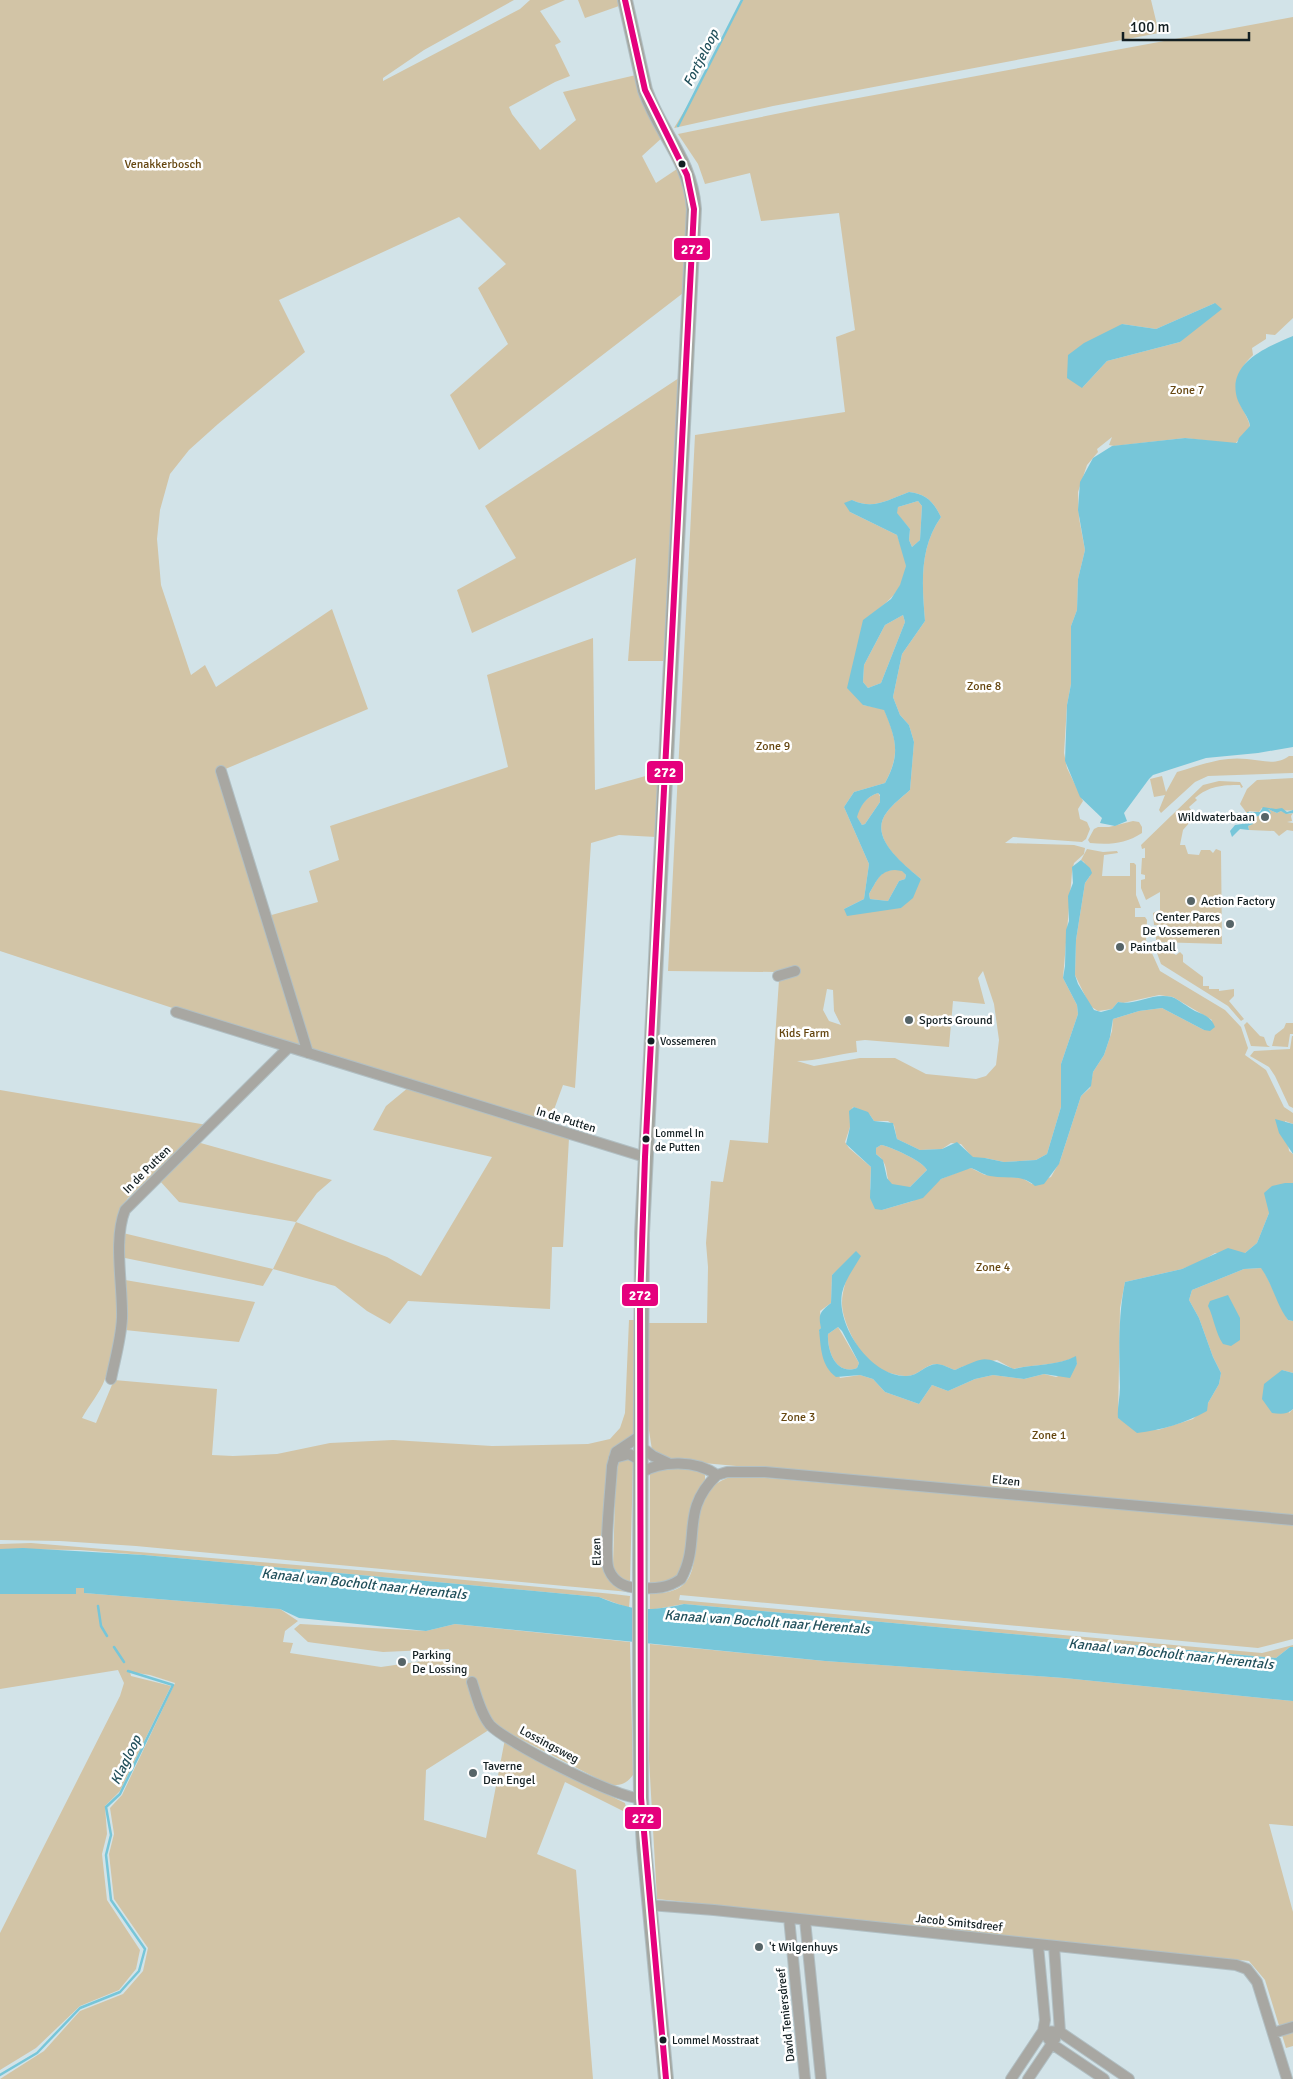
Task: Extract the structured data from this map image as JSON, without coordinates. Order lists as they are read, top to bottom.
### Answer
{
  "streets": {
    "street": [
      "In de Putten",
      "Elzen",
      "Lossingsweg",
      "Jacob Smitsdreef",
      "David Teniersdreef"
    ]
  },
  "crossings": [
    ["Jacob Smitsdreef", "David Teniersdreef"]
  ],
  "water": ["Fortjeloop", "Kanaal van Bocholt naar Herentals", "Klagloop"],
  "parks": [
    "Venakkerbosch",
    "Zone 7",
    "Zone 8",
    "Zone 9",
    "Kids Farm",
    "Zone 4",
    "Zone 3",
    "Zone 1"
  ],
  "places": [
    "Wildwaterbaan",
    "Action Factory",
    "Center Parcs De Vossemeren",
    "Paintball",
    "Sports Ground",
    "Vossemeren",
    "Lommel In de Putten",
    "Parking De Lossing",
    "Taverne Den Engel",
    "'t Wilgenhuys",
    "Lommel Mosstraat"
  ],
  "lines": ["transit line 272"],
  "scale_bar": "100 m"
}
